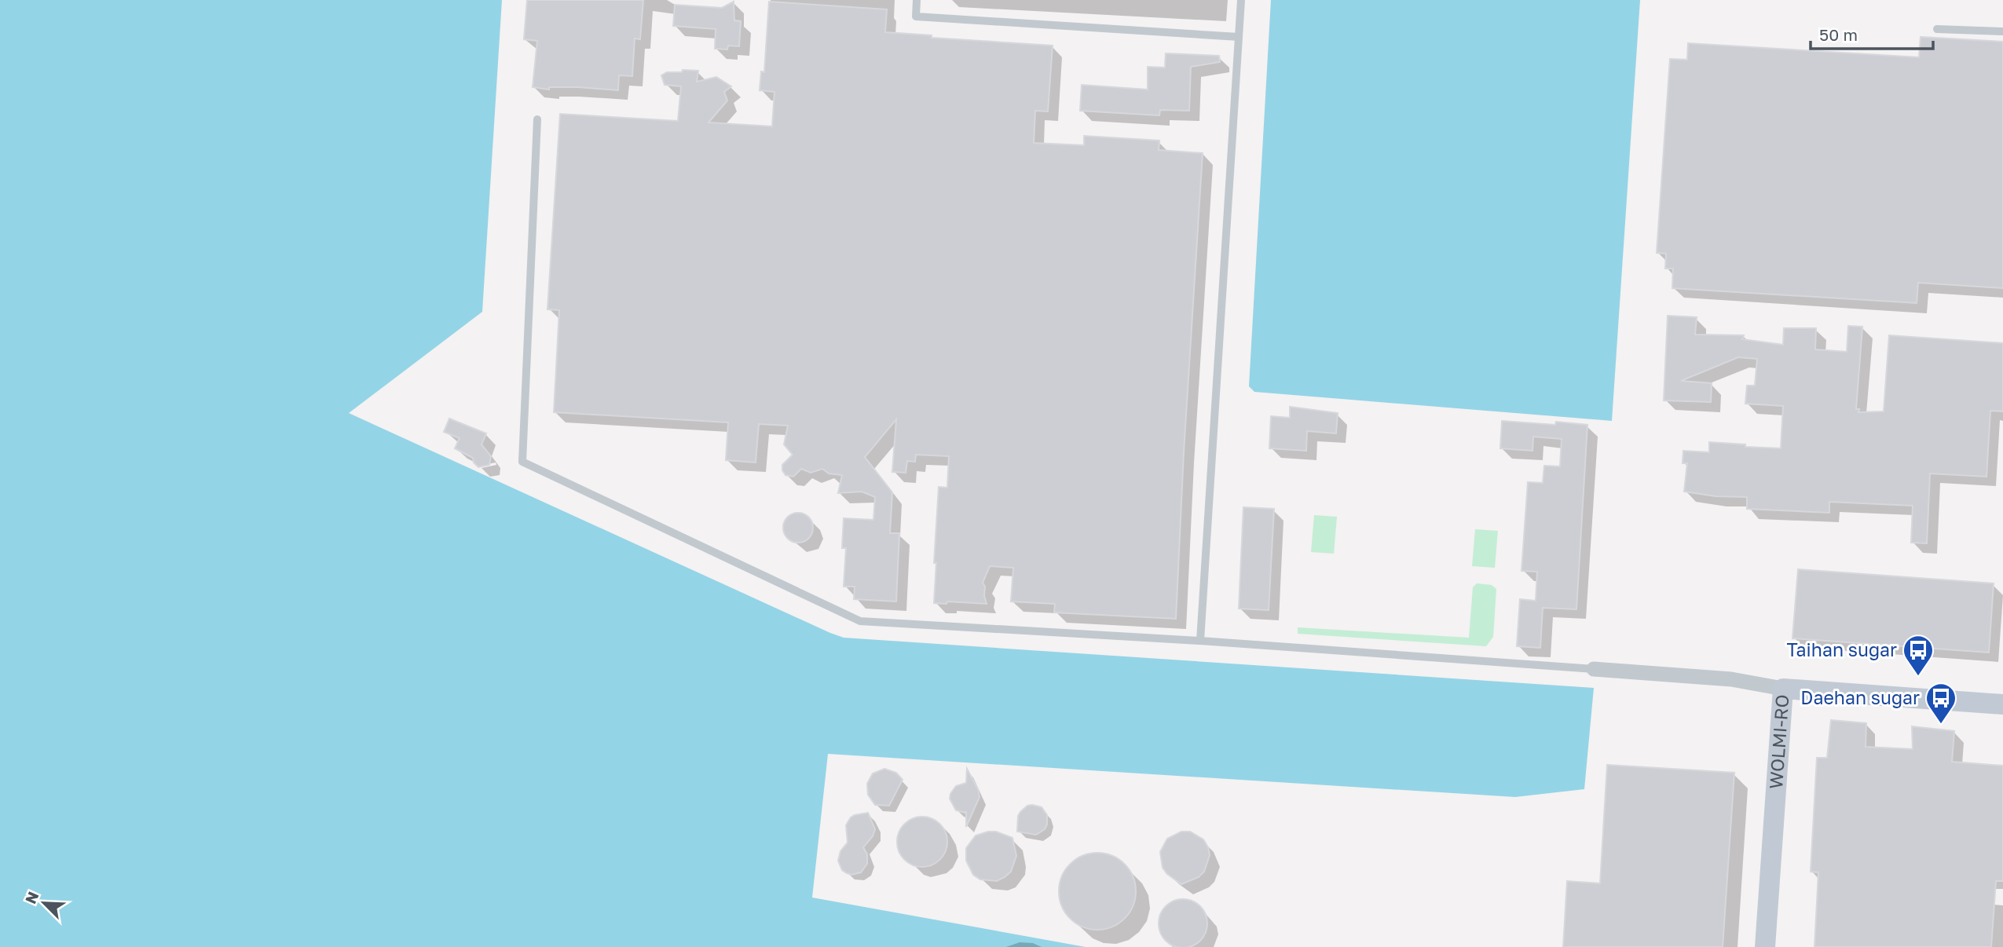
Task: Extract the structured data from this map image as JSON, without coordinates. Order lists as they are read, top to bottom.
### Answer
{
  "streets": {
    "main road": ["WOLMI-RO"]
  },
  "places": {
    "bus stop": ["Taihan sugar", "Daehan sugar"]
  },
  "scale_bar": "50 m",
  "north": "top left"
}
